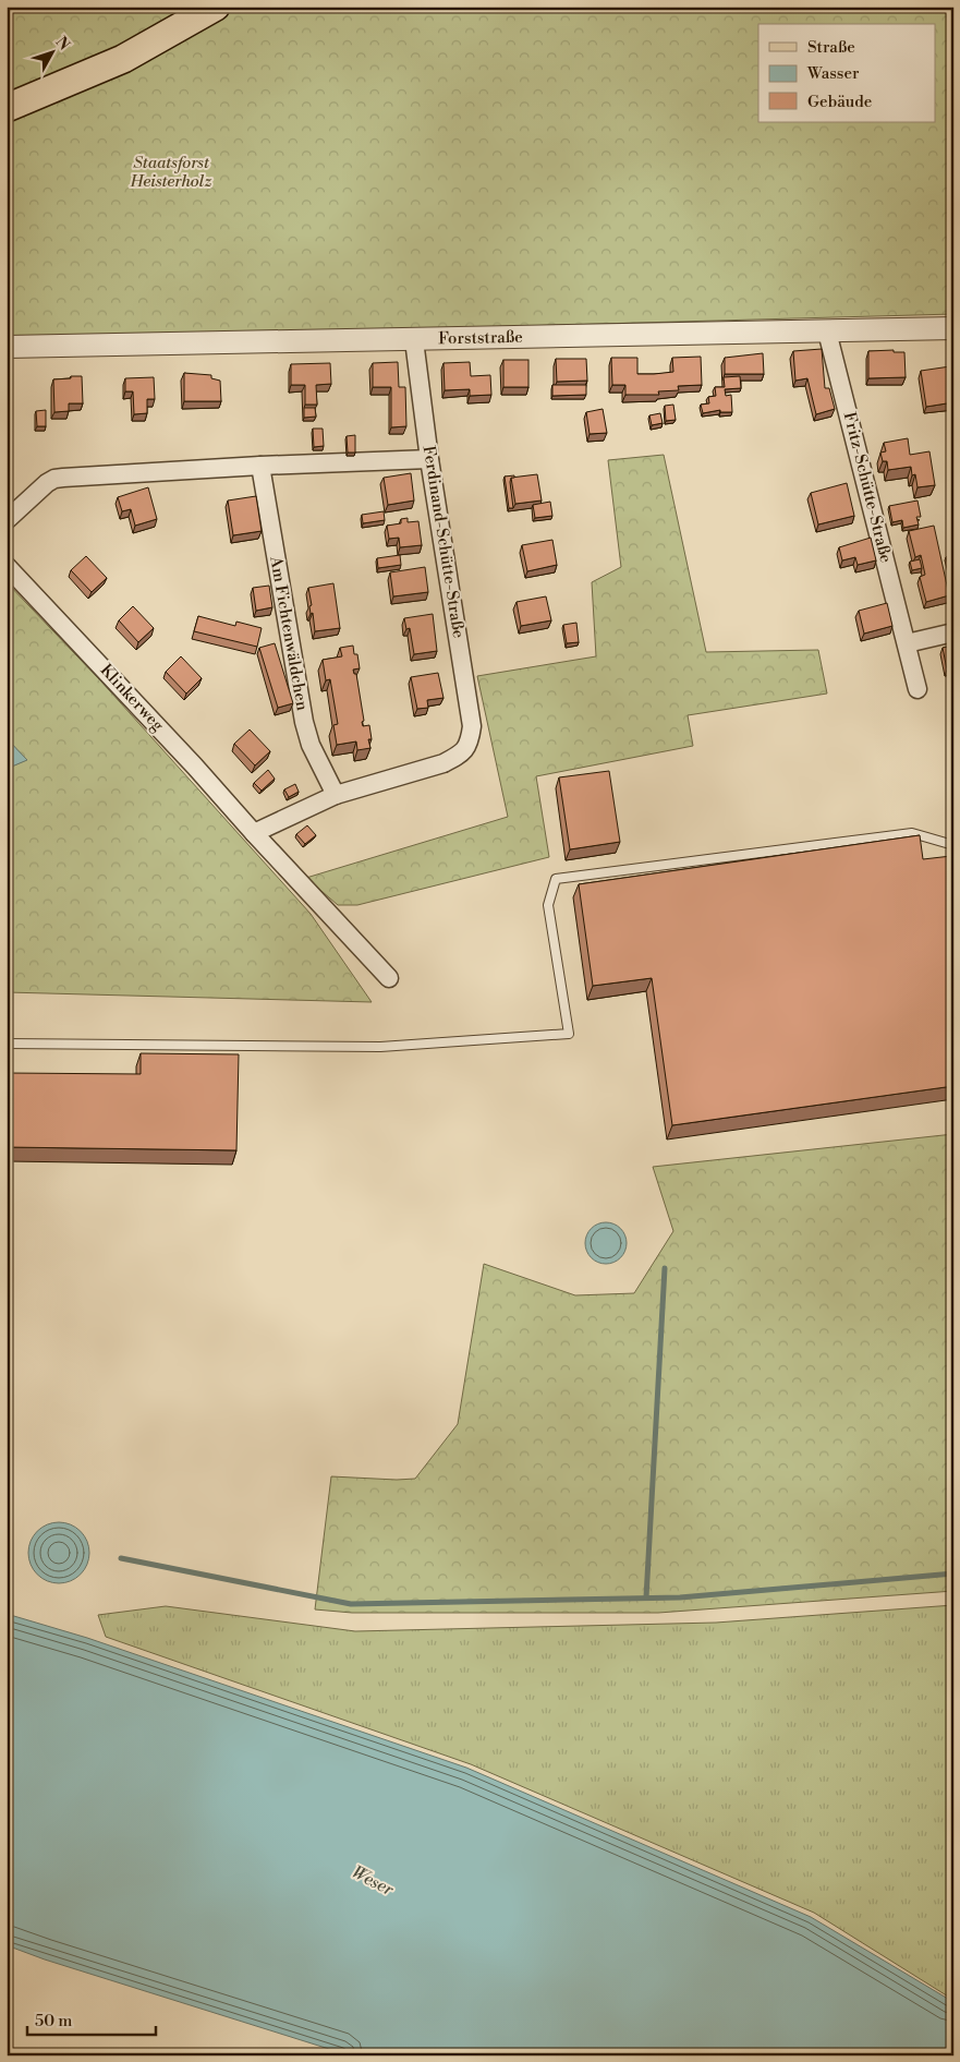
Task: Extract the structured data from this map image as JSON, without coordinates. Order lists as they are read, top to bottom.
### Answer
{
  "streets": {
    "street": [
      "Forststraße",
      "Fritz-Schütte-Straße",
      "Ferdinand-Schütte-Straße",
      "Am Fichtenwäldchen",
      "Klinkerweg"
    ]
  },
  "crossings": [
    ["Forststraße", "Fritz-Schütte-Straße"],
    ["Forststraße", "Ferdinand-Schütte-Straße"],
    ["Ferdinand-Schütte-Straße", "Am Fichtenwäldchen"]
  ],
  "water": ["Weser"],
  "parks": ["Staatsforst Heisterholz"],
  "legend": ["Straße", "Wasser", "Gebäude"],
  "scale_bar": "50 m",
  "north": "top right"
}
